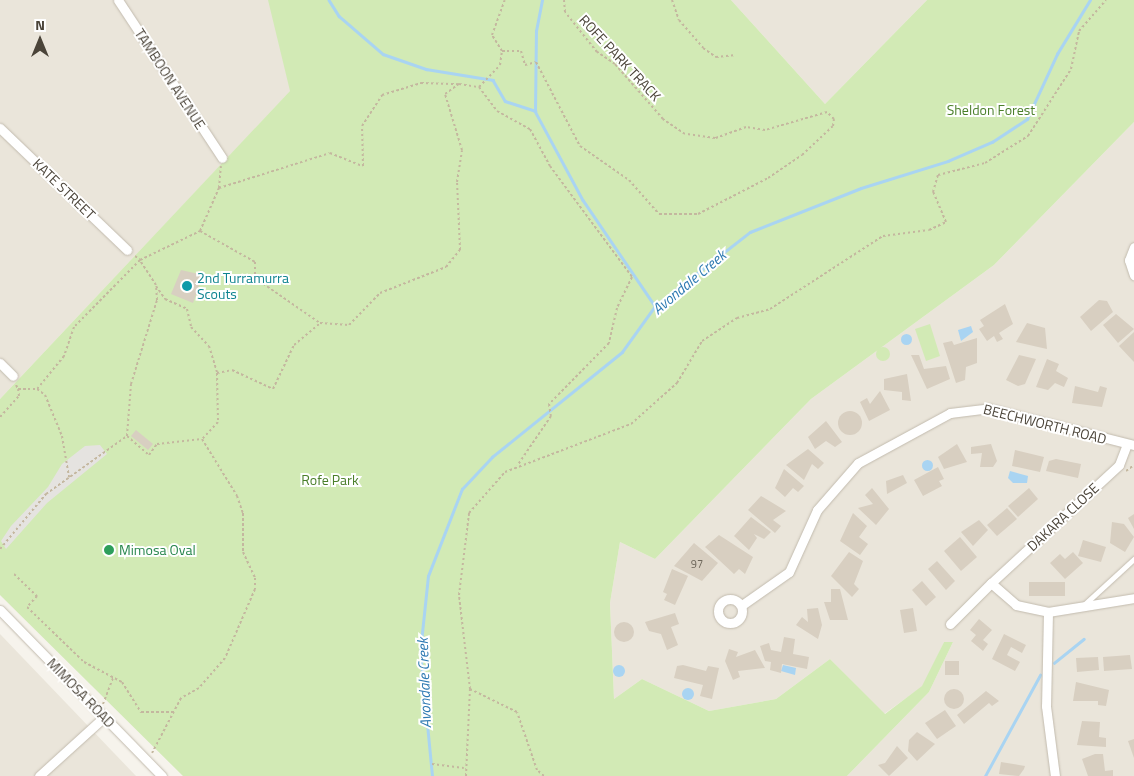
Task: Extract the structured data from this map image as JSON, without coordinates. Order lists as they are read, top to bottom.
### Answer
{
  "streets": {
    "street": [
      "TAMBOON AVENUE",
      "KATE STREET",
      "BEECHWORTH ROAD",
      "DAKARA CLOSE",
      "MIMOSA ROAD"
    ],
    "path": ["ROFE PARK TRACK"]
  },
  "crossings": [
    ["BEECHWORTH ROAD", "DAKARA CLOSE"]
  ],
  "water": ["Avondale Creek"],
  "parks": ["Sheldon Forest", "Rofe Park"],
  "places": ["2nd Turramurra Scouts", "Mimosa Oval"],
  "house_numbers": ["97"],
  "north": "top"
}
